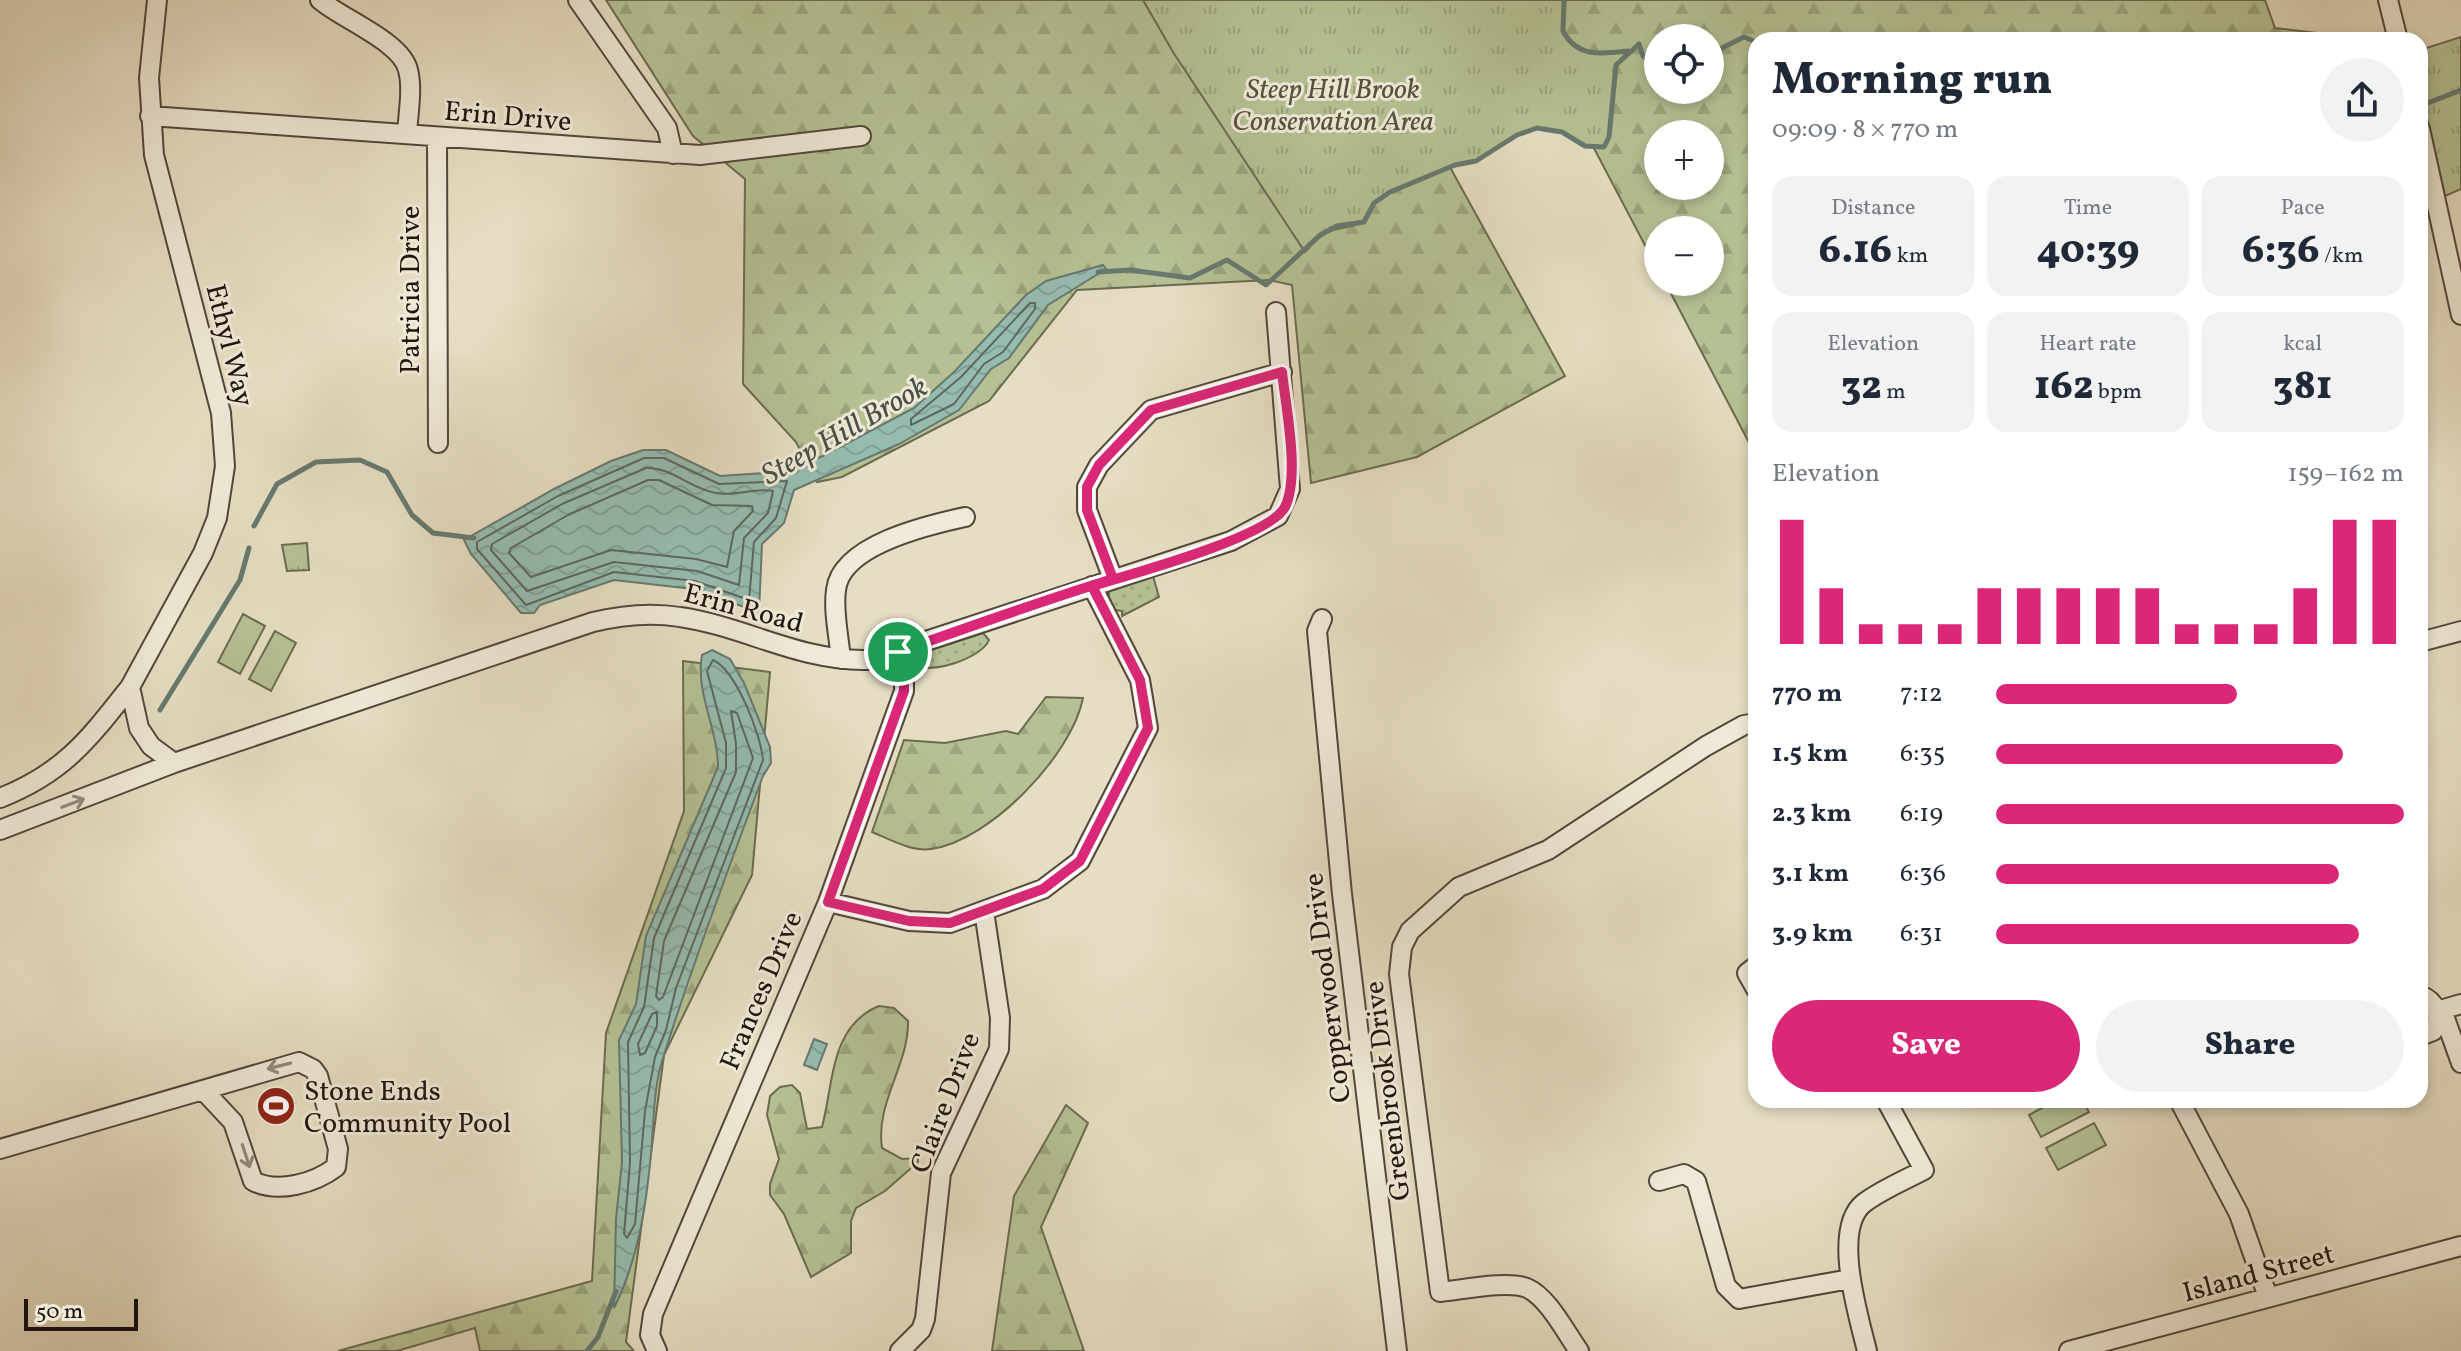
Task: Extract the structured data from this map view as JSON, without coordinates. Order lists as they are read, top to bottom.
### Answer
{
  "streets": {
    "street": [
      "Erin Drive",
      "Patricia Drive",
      "Ethyl Way",
      "Erin Road",
      "Copperwood Drive",
      "Frances Drive",
      "Greenbrook Drive",
      "Claire Drive",
      "Island Street"
    ]
  },
  "crossings": [
    ["Erin Drive", "Patricia Drive"],
    ["Erin Drive", "Ethyl Way"],
    ["Erin Road", "Frances Drive"]
  ],
  "water": ["Steep Hill Brook"],
  "parks": ["Steep Hill Brook Conservation Area"],
  "places": {
    "sports": ["Stone Ends Community Pool"]
  },
  "scale_bar": "50 m",
  "page": {
    "map_buttons": ["+", "−"],
    "heading": ["Morning run", "09:09 · 8 × 770 m"],
    "stats": [
      ["Distance", "6.16 km"],
      ["Time", "40:39"],
      ["Pace", "6:36 /km"],
      ["Elevation", "32 m"],
      ["Heart rate", "162 bpm"],
      ["kcal", "381"]
    ],
    "chart": ["Elevation", "159–162 m"],
    "list": [
      {
        "name": "770 m",
        "note": "7:12"
      },
      {
        "name": "1.5 km",
        "note": "6:35"
      },
      {
        "name": "2.3 km",
        "note": "6:19"
      },
      {
        "name": "3.1 km",
        "note": "6:36"
      },
      {
        "name": "3.9 km",
        "note": "6:31"
      }
    ],
    "buttons": ["Save", "Share"],
    "scale": "50 m"
  }
}
